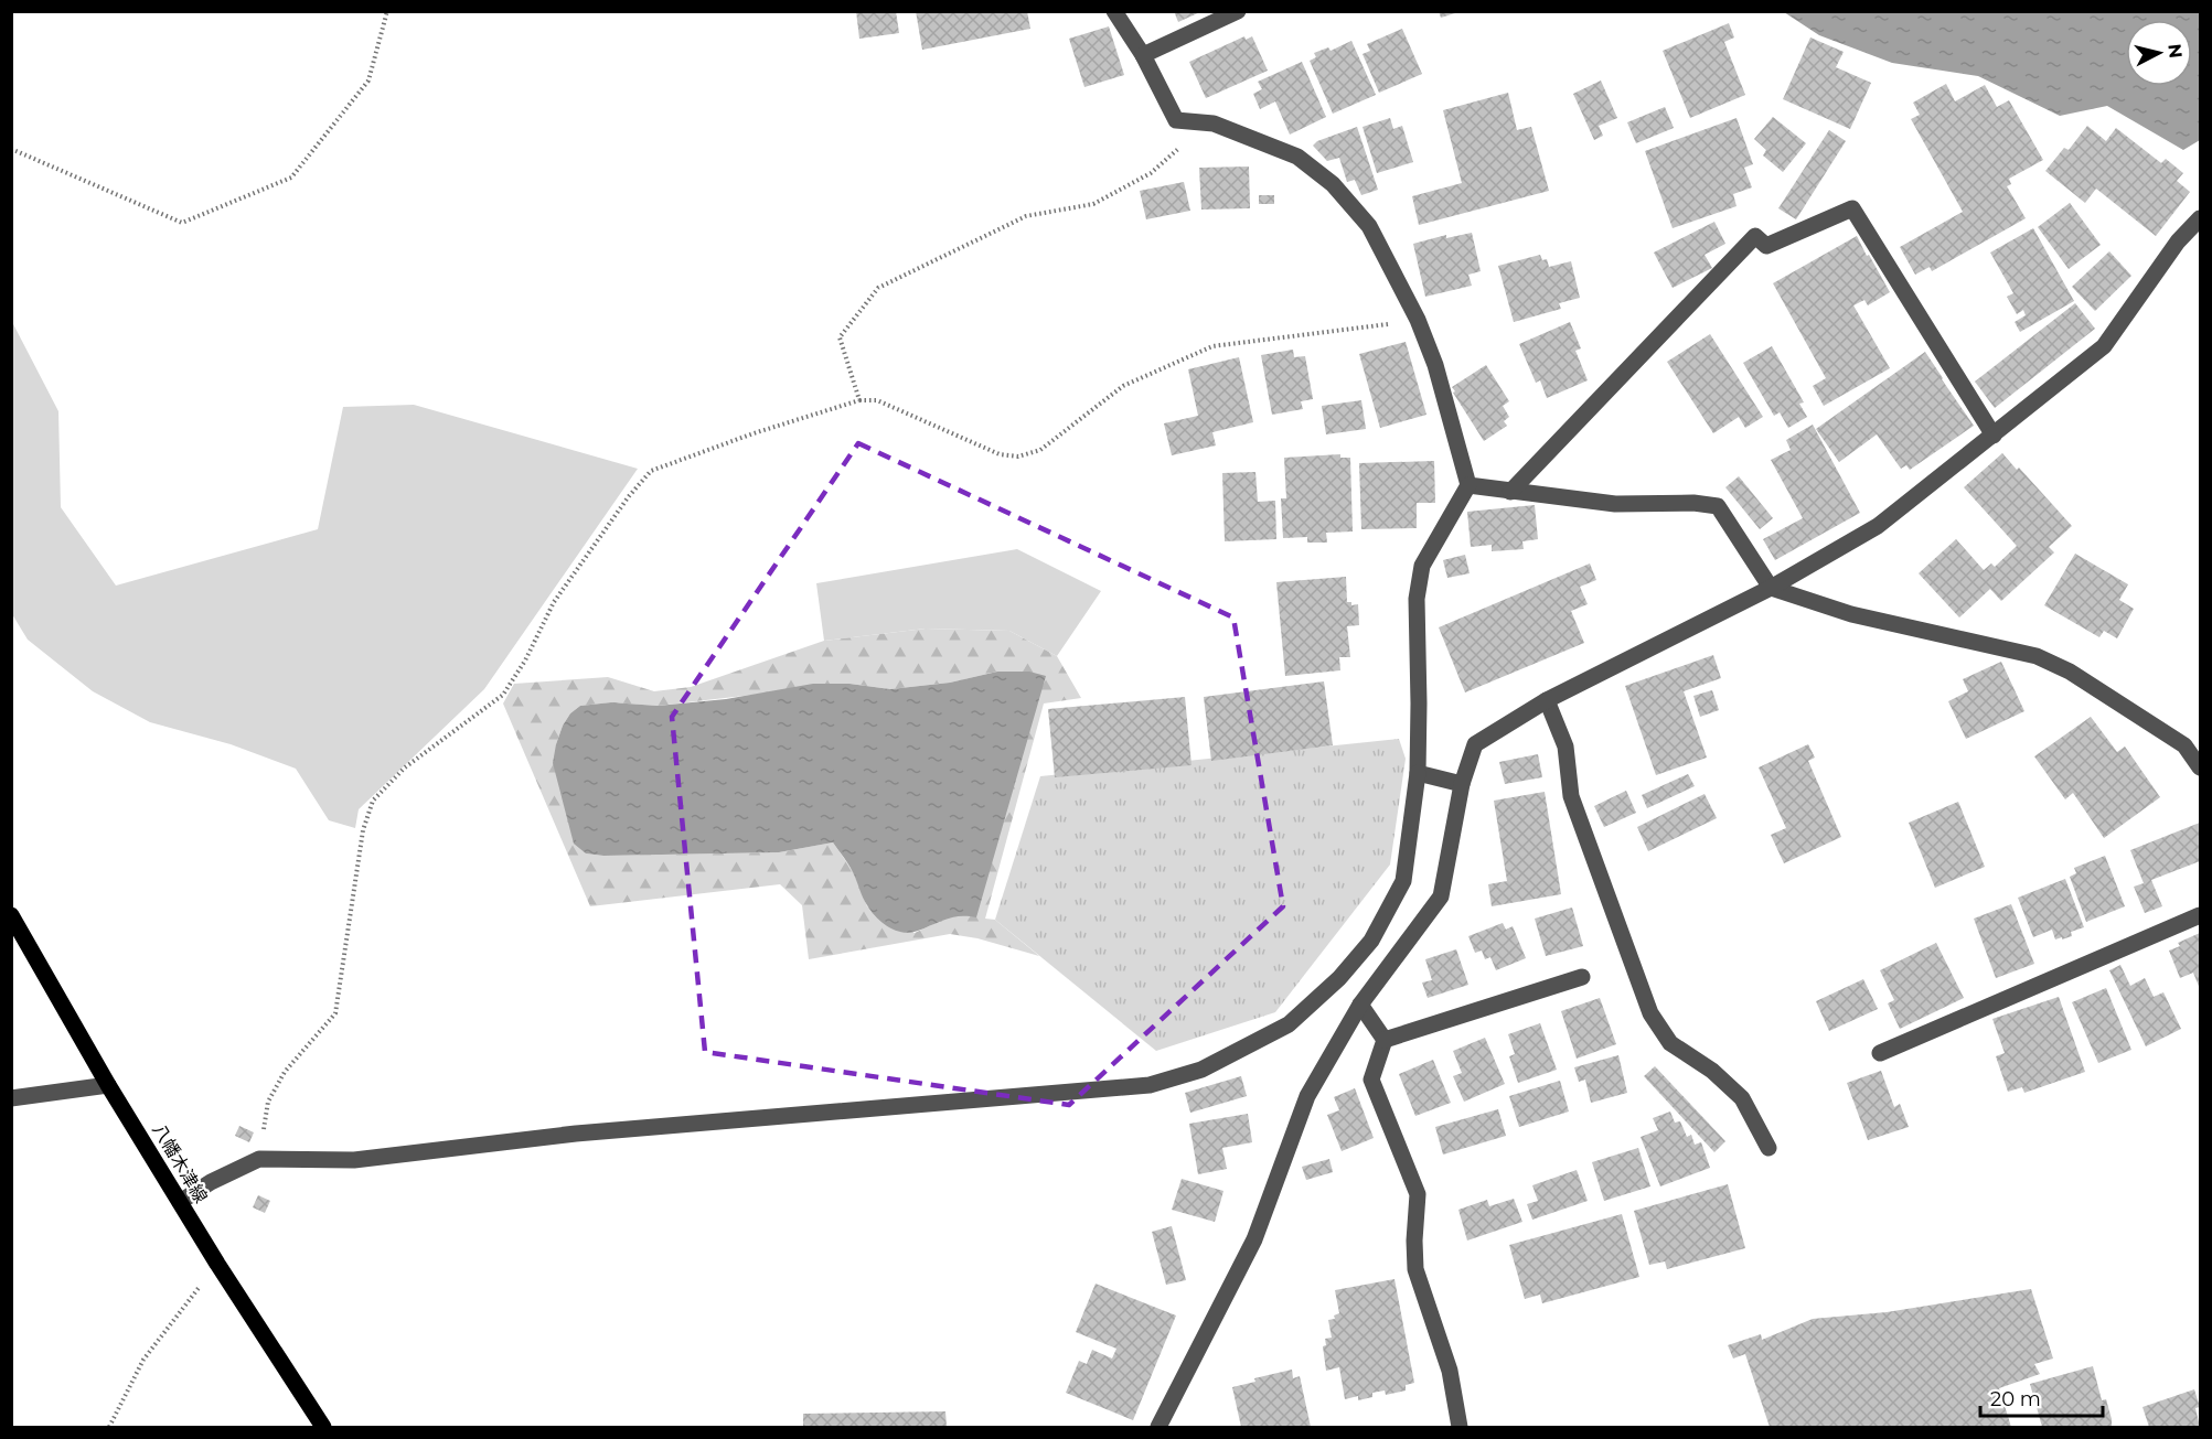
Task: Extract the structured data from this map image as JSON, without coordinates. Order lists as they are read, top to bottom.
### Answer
{
  "streets": {
    "main road": ["八幡木津線"]
  },
  "scale_bar": "20 m",
  "north": "right"
}
